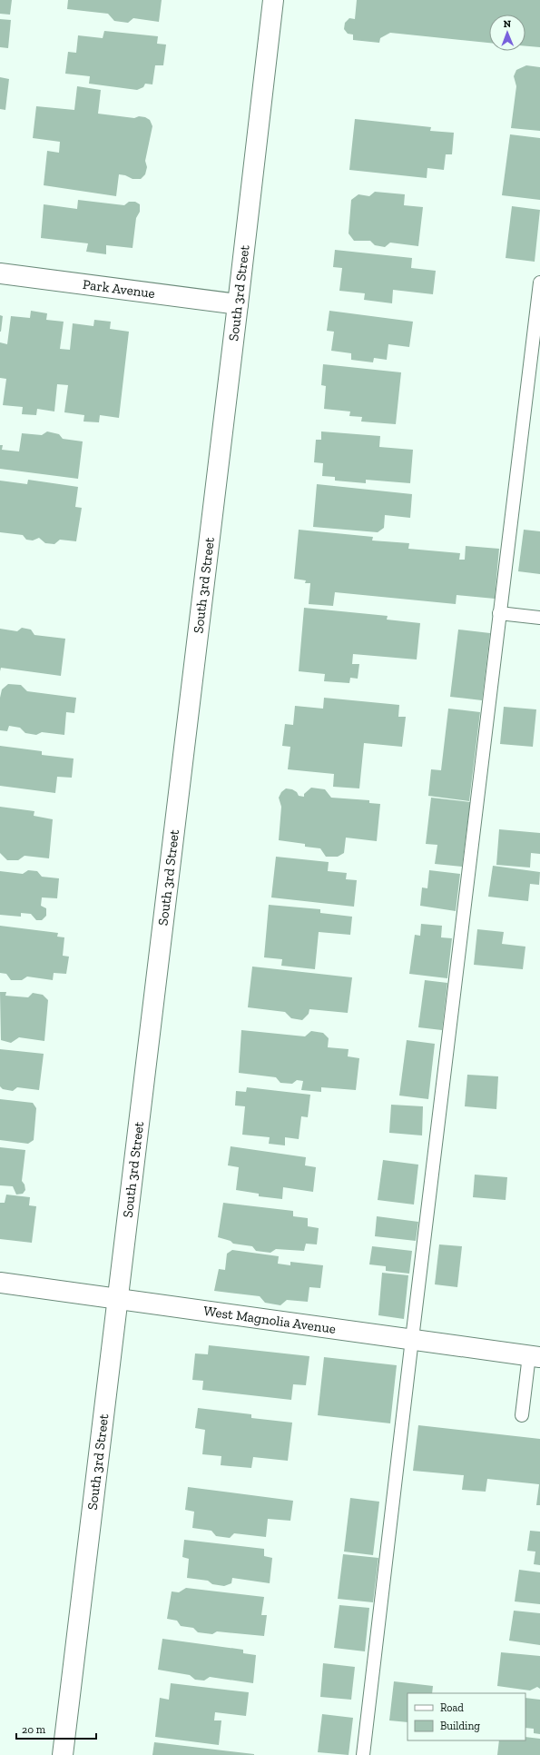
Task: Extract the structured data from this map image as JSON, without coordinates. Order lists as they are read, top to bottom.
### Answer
{
  "streets": {
    "main road": ["Park Avenue", "South 3rd Street", "West Magnolia Avenue"]
  },
  "crossings": [
    ["Park Avenue", "South 3rd Street"],
    ["South 3rd Street", "West Magnolia Avenue"]
  ],
  "legend": ["Road", "Building"],
  "scale_bar": "20 m",
  "north": "top"
}
